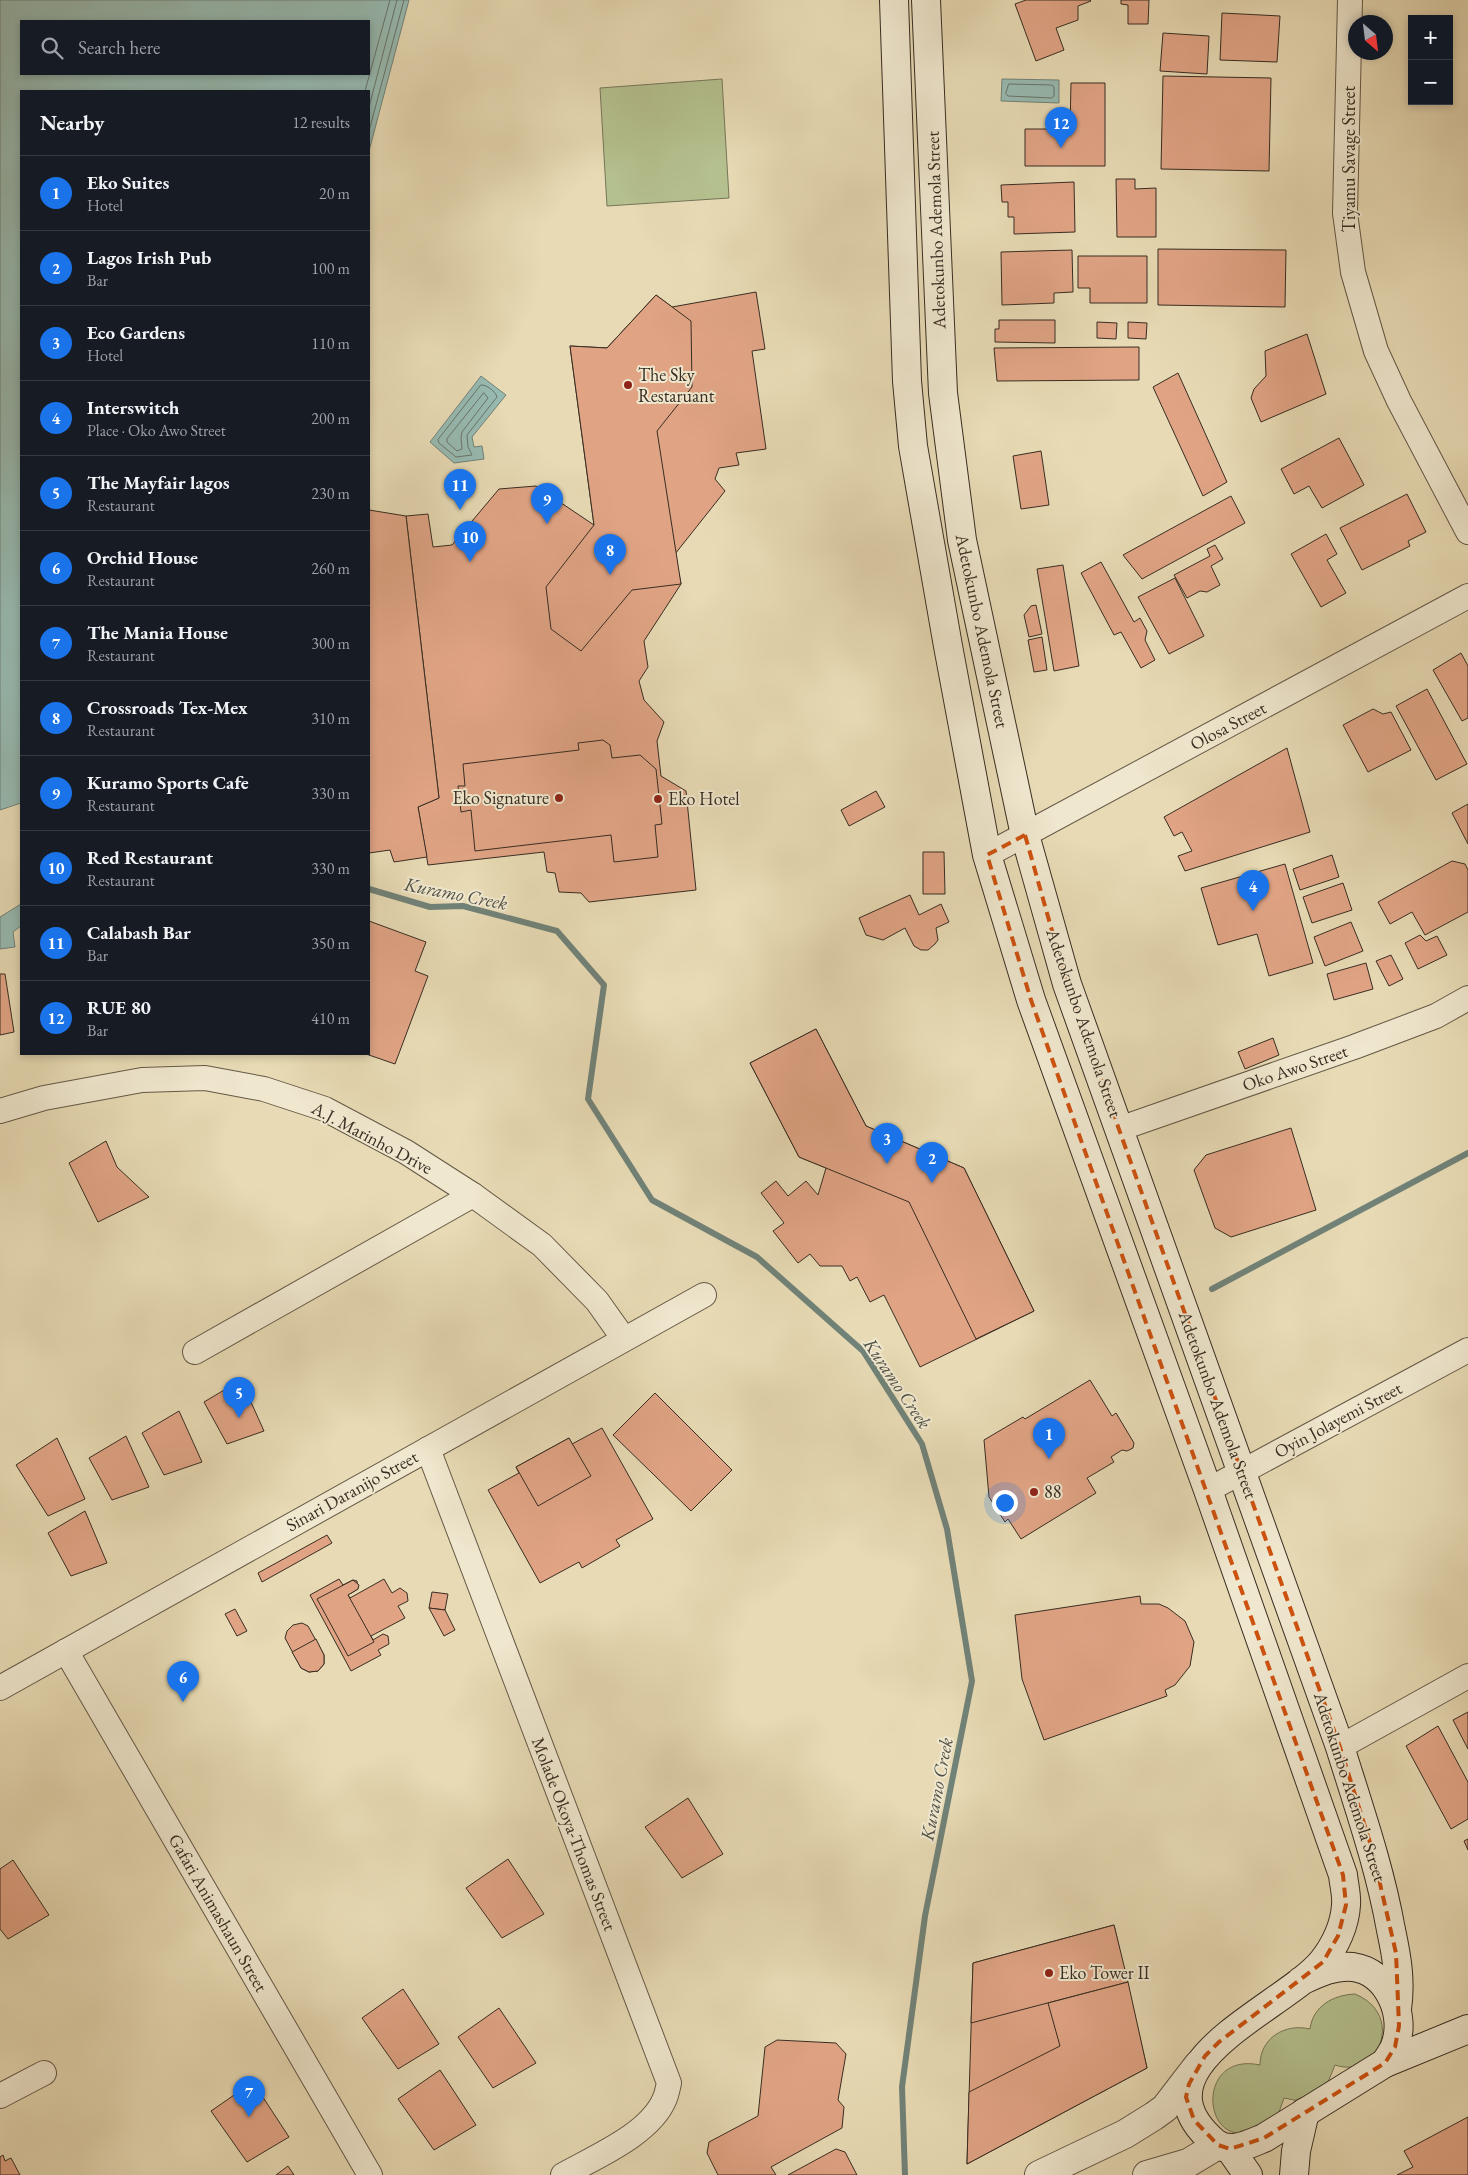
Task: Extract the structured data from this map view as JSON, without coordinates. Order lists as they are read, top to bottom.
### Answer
{
  "streets": {
    "main road": ["Adetokunbo Ademola Street"],
    "street": [
      "Tiyamu Savage Street",
      "Olosa Street",
      "Oko Awo Street",
      "A.J. Marinho Drive",
      "Oyin Jolayemi Street",
      "Sinari Daranijo Street",
      "Molade Okoya-Thomas Street",
      "Gafari Animashaun Street"
    ]
  },
  "crossings": [
    ["Adetokunbo Ademola Street", "Olosa Street"],
    ["Adetokunbo Ademola Street", "Oko Awo Street"],
    ["Adetokunbo Ademola Street", "Oyin Jolayemi Street"],
    ["A.J. Marinho Drive", "Sinari Daranijo Street"],
    ["Sinari Daranijo Street", "Molade Okoya-Thomas Street"],
    ["Sinari Daranijo Street", "Gafari Animashaun Street"]
  ],
  "water": ["Kuramo Creek"],
  "places": [
    "The Sky Restaruant",
    "Eko Signature",
    "Eko Hotel",
    "88",
    "Eko Tower II"
  ],
  "north": "bottom right",
  "page": {
    "map_buttons": ["+", "−"],
    "search": "Search here",
    "heading": ["Nearby", "12 results"],
    "pins": [
      "12",
      "11",
      "9",
      "10",
      "8",
      "4",
      "3",
      "2",
      "5",
      "1",
      "6",
      "7"
    ],
    "list": [
      {
        "mark": "1",
        "name": "Eko Suites",
        "note": "Hotel",
        "value": "20 m"
      },
      {
        "mark": "2",
        "name": "Lagos Irish Pub",
        "note": "Bar",
        "value": "100 m"
      },
      {
        "mark": "3",
        "name": "Eco Gardens",
        "note": "Hotel",
        "value": "110 m"
      },
      {
        "mark": "4",
        "name": "Interswitch",
        "note": "Place · Oko Awo Street",
        "value": "200 m"
      },
      {
        "mark": "5",
        "name": "The Mayfair lagos",
        "note": "Restaurant",
        "value": "230 m"
      },
      {
        "mark": "6",
        "name": "Orchid House",
        "note": "Restaurant",
        "value": "260 m"
      },
      {
        "mark": "7",
        "name": "The Mania House",
        "note": "Restaurant",
        "value": "300 m"
      },
      {
        "mark": "8",
        "name": "Crossroads Tex-Mex",
        "note": "Restaurant",
        "value": "310 m"
      },
      {
        "mark": "9",
        "name": "Kuramo Sports Cafe",
        "note": "Restaurant",
        "value": "330 m"
      },
      {
        "mark": "10",
        "name": "Red Restaurant",
        "note": "Restaurant",
        "value": "330 m"
      },
      {
        "mark": "11",
        "name": "Calabash Bar",
        "note": "Bar",
        "value": "350 m"
      },
      {
        "mark": "12",
        "name": "RUE 80",
        "note": "Bar",
        "value": "410 m"
      }
    ]
  }
}
